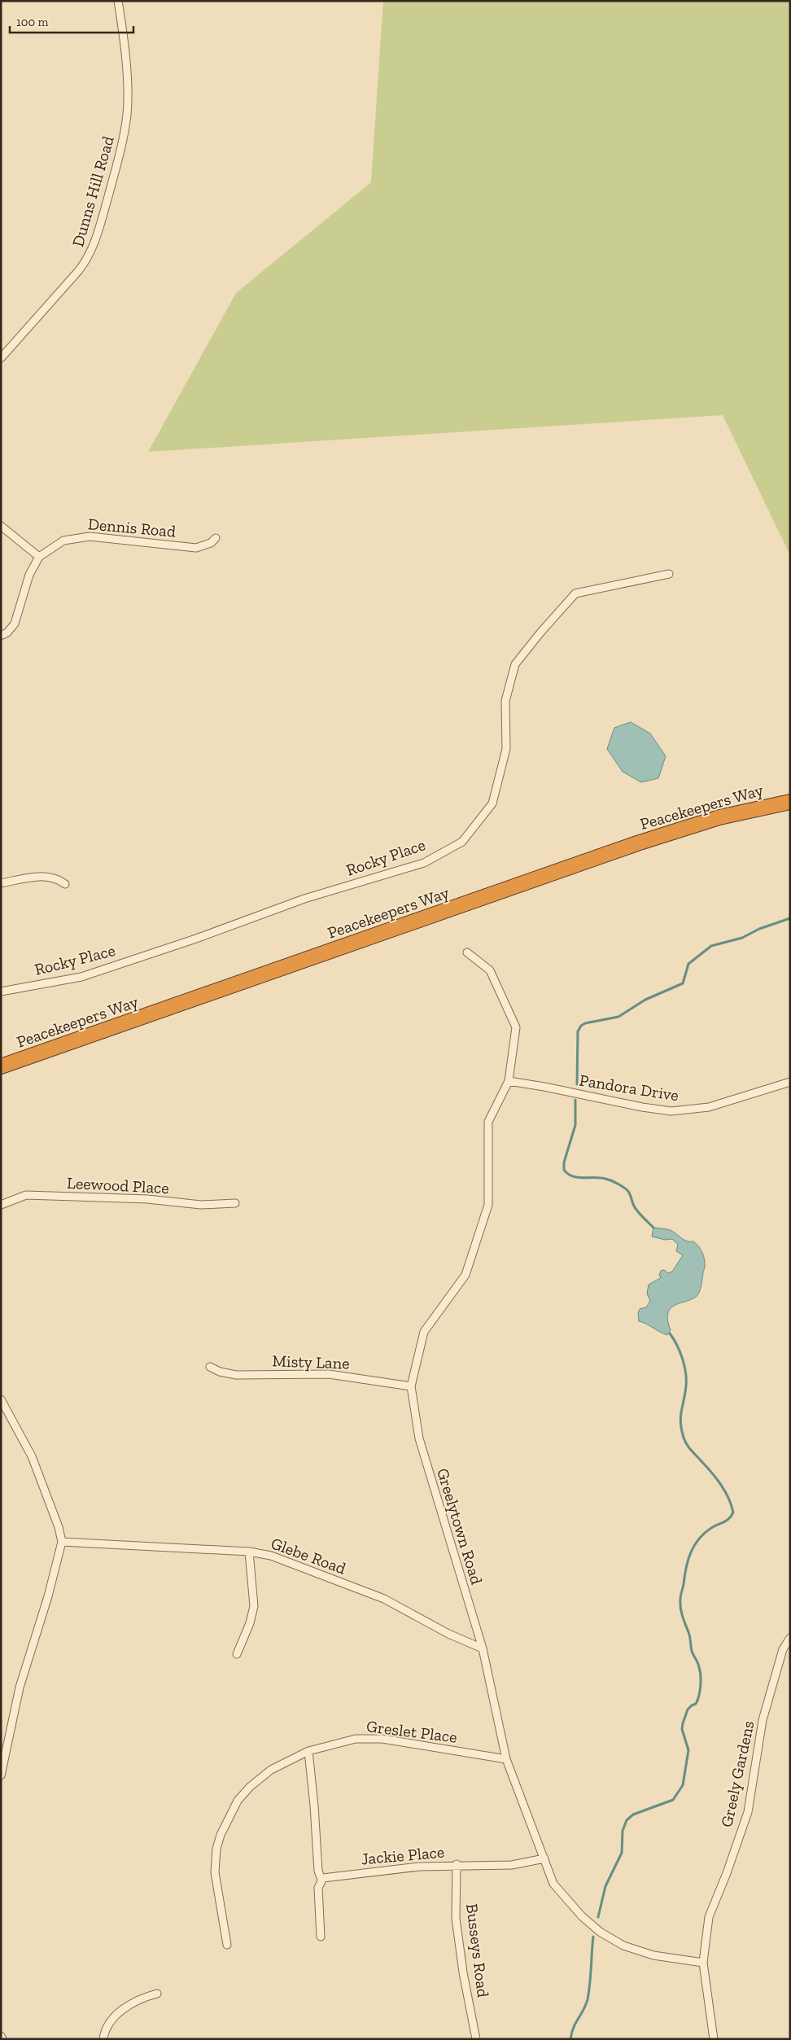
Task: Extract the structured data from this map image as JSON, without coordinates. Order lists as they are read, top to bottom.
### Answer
{
  "streets": {
    "highway": ["Peacekeepers Way"],
    "street": [
      "Dunns Hill Road",
      "Dennis Road",
      "Rocky Place",
      "Pandora Drive",
      "Leewood Place",
      "Misty Lane",
      "Greelytown Road",
      "Glebe Road",
      "Greslet Place",
      "Greely Gardens",
      "Jackie Place",
      "Busseys Road"
    ]
  },
  "crossings": [
    ["Pandora Drive", "Greelytown Road"],
    ["Misty Lane", "Greelytown Road"],
    ["Greelytown Road", "Glebe Road"],
    ["Greelytown Road", "Greslet Place"],
    ["Greelytown Road", "Greely Gardens"],
    ["Greelytown Road", "Jackie Place"],
    ["Jackie Place", "Busseys Road"]
  ],
  "scale_bar": "100 m"
}
